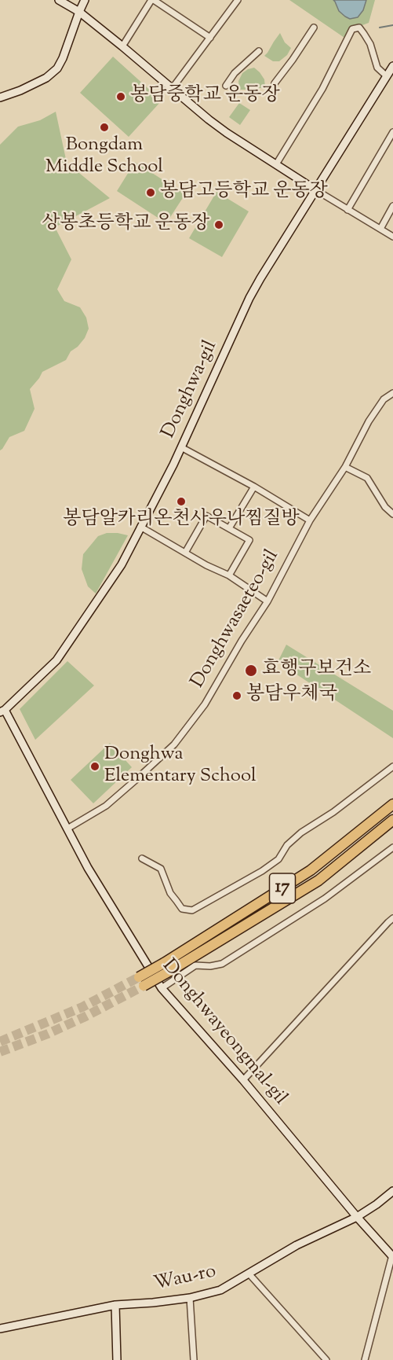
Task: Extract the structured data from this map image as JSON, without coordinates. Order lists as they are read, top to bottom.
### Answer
{
  "streets": {
    "highway": ["17"],
    "street": [
      "Donghwa-gil",
      "Donghwasaeteo-gil",
      "Donghwayeongmal-gil",
      "Wau-ro"
    ]
  },
  "crossings": [
    ["Donghwa-gil", "Donghwayeongmal-gil"],
    ["Donghwasaeteo-gil", "Donghwayeongmal-gil"],
    ["Donghwayeongmal-gil", "Wau-ro"]
  ],
  "places": [
    "봉담중학교 운동장",
    "Bongdam Middle School",
    "봉담고등학교 운동장",
    "상봉초등학교 운동장",
    "봉담알카리온천사우나찜질방",
    "효행구보건소",
    "봉담우체국",
    "Donghwa Elementary School"
  ]
}
